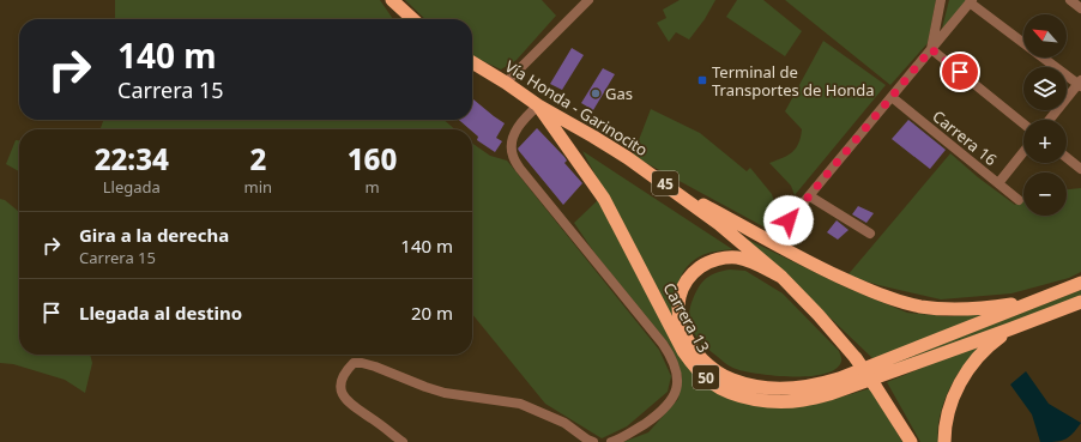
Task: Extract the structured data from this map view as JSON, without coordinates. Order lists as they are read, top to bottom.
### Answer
{
  "streets": {
    "highway": [
      "Vía Honda - Garinocito",
      "45",
      "Carrera 13",
      "50"
    ],
    "street": ["Carrera 16"]
  },
  "crossings": [
    ["Vía Honda - Garinocito", "Carrera 13"],
    ["Vía Honda - Garinocito", "50"],
    ["Carrera 13", "50"]
  ],
  "places": {
    "transit": ["Terminal de Transportes de Honda"],
    "other": ["Gas"]
  },
  "north": "top left",
  "page": {
    "map_buttons": ["+", "−"],
    "turn": ["140 m", "Carrera 15"],
    "eta": [
      "22:34",
      "Llegada",
      "2",
      "min",
      "160",
      "m"
    ],
    "list": [
      {
        "name": "Gira a la derecha",
        "note": "Carrera 15",
        "value": "140 m"
      },
      {
        "name": "Llegada al destino",
        "value": "20 m"
      }
    ]
  }
}
